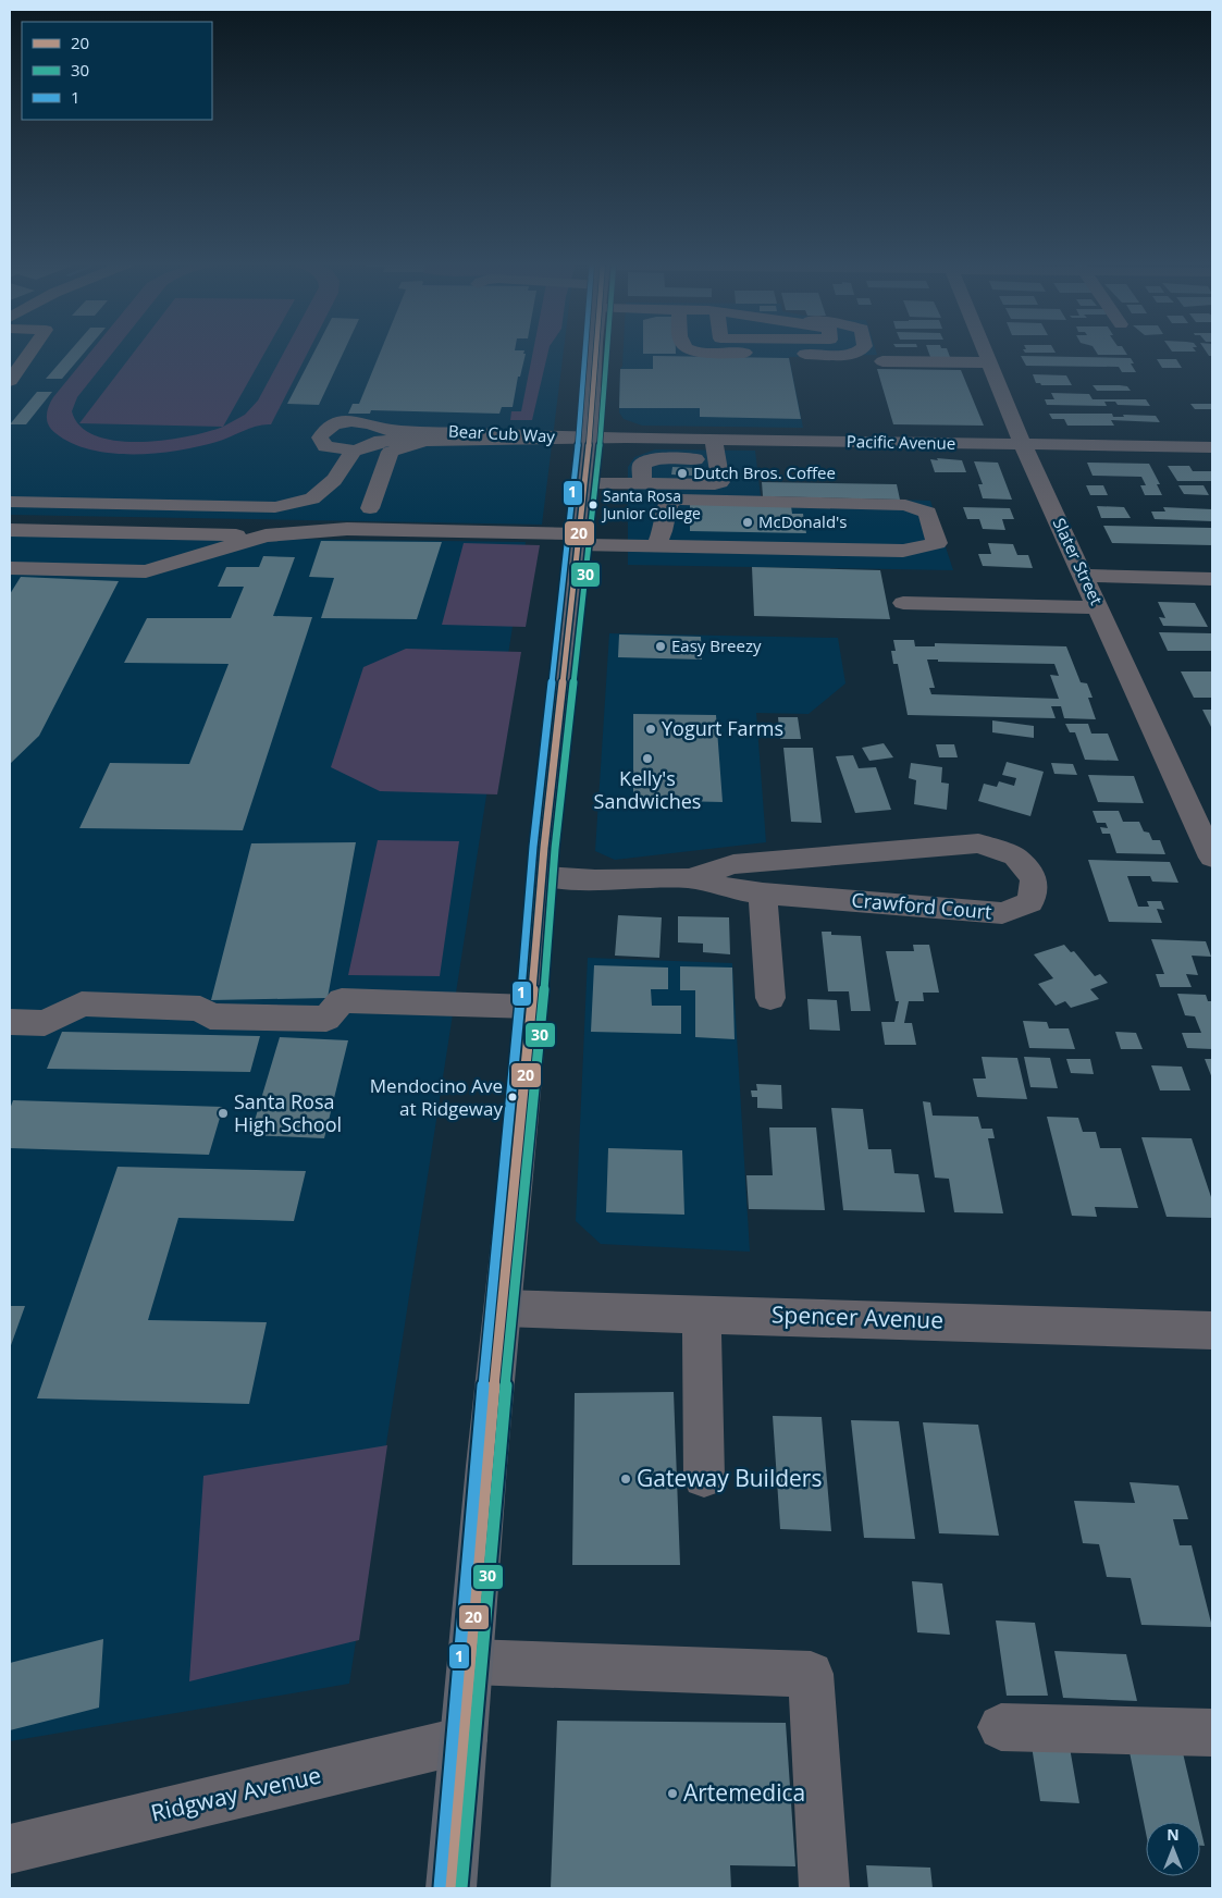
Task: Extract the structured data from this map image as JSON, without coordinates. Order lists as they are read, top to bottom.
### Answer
{
  "streets": {
    "street": [
      "Bear Cub Way",
      "Pacific Avenue",
      "Slater Street",
      "Crawford Court",
      "Spencer Avenue",
      "Ridgway Avenue"
    ]
  },
  "crossings": [
    ["Bear Cub Way", "Pacific Avenue"],
    ["Pacific Avenue", "Slater Street"]
  ],
  "places": [
    "Dutch Bros. Coffee",
    "Santa Rosa Junior College",
    "McDonald's",
    "Easy Breezy",
    "Yogurt Farms",
    "Kelly's Sandwiches",
    "Mendocino Ave at Ridgeway",
    "Santa Rosa High School",
    "Gateway Builders",
    "Artemedica"
  ],
  "lines": ["transit line 20", "transit line 30", "transit line 1"],
  "legend": ["20", "30", "1"],
  "north": "top"
}
